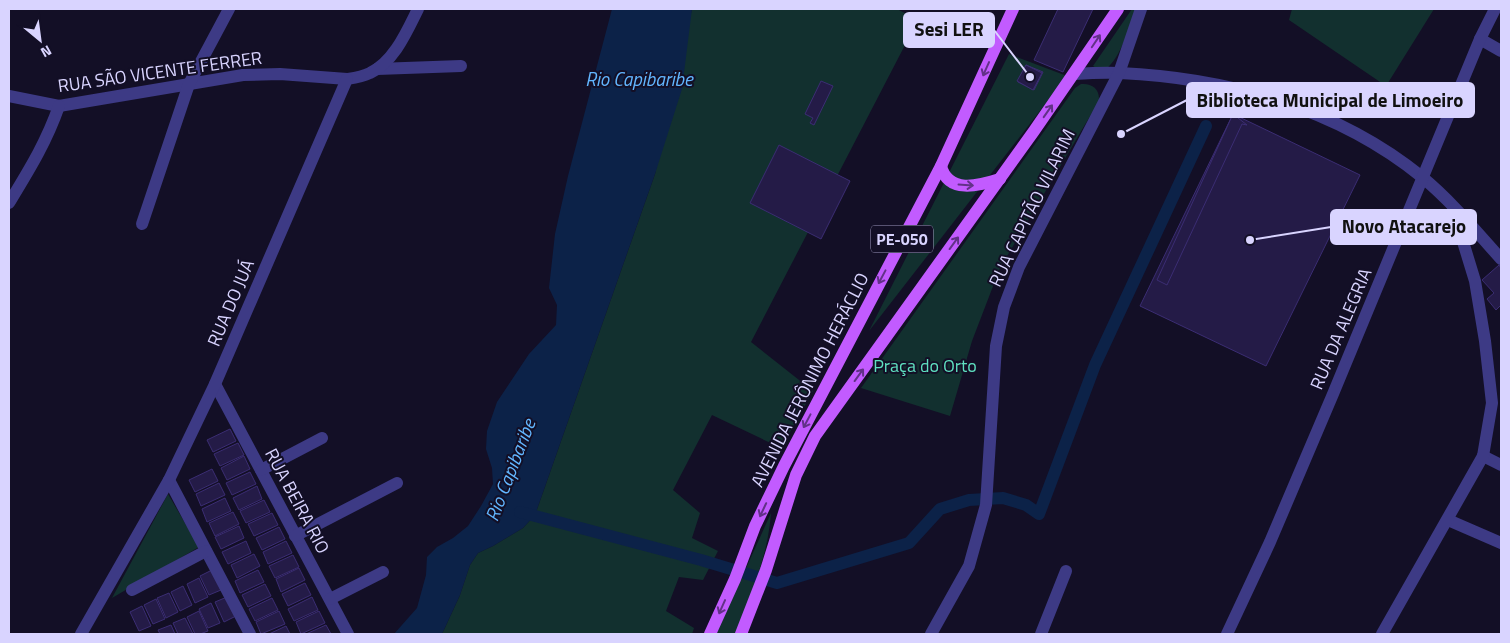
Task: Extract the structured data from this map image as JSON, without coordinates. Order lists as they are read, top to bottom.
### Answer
{
  "streets": {
    "main road": ["PE-050", "AVENIDA JERÔNIMO HERÁCLIO"],
    "street": [
      "RUA SÃO VICENTE FERRER",
      "RUA CAPITÃO VILARIM",
      "RUA DO JUÁ",
      "RUA DA ALEGRIA",
      "RUA BEIRA RIO"
    ]
  },
  "crossings": [
    ["RUA SÃO VICENTE FERRER", "RUA DO JUÁ"],
    ["RUA DO JUÁ", "RUA BEIRA RIO"]
  ],
  "water": ["Rio Capibaribe"],
  "parks": ["Praça do Orto"],
  "places": ["Sesi LER", "Biblioteca Municipal de Limoeiro", "Novo Atacarejo"],
  "north": "bottom right"
}
